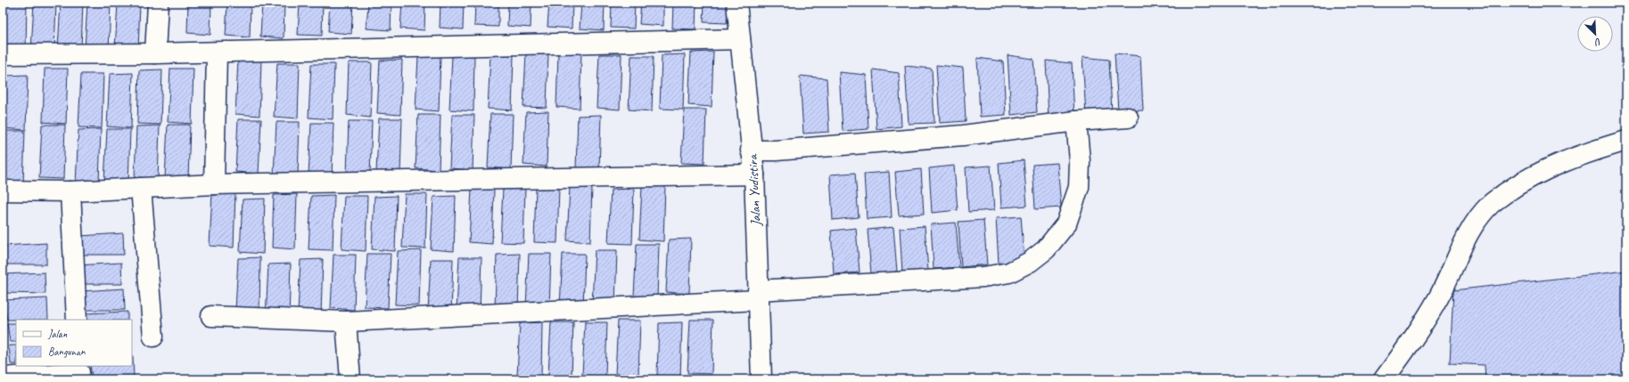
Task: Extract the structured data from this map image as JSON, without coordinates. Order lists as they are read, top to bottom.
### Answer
{
  "streets": {
    "street": ["Jalan Yudistira"]
  },
  "legend": ["Jalan", "Bangunan"],
  "north": "bottom right"
}
